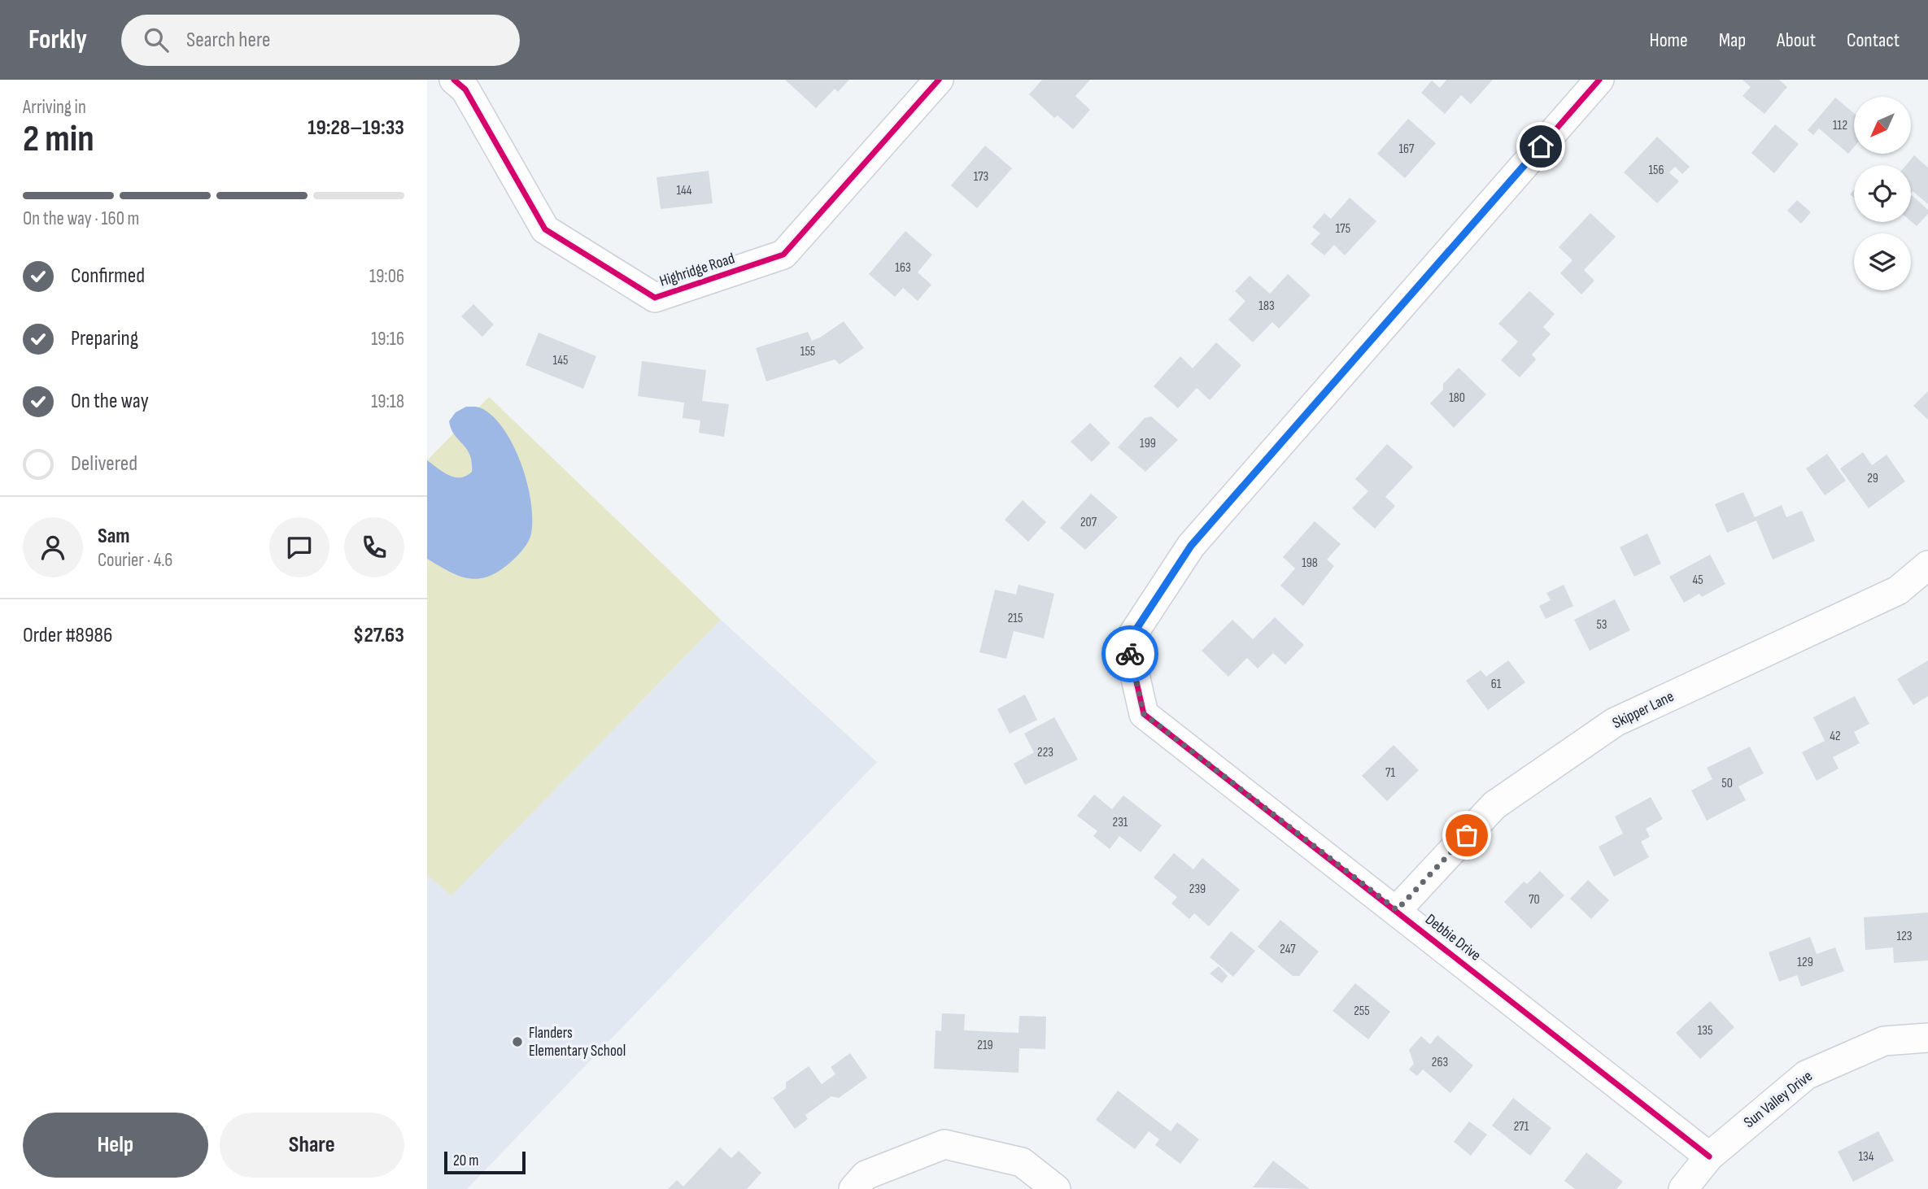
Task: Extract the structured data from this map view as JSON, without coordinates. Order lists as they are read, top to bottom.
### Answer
{
  "streets": {
    "street": [
      "Highridge Road",
      "Skipper Lane",
      "Debbie Drive",
      "Sun Valley Drive"
    ]
  },
  "crossings": [
    ["Skipper Lane", "Debbie Drive"],
    ["Debbie Drive", "Sun Valley Drive"]
  ],
  "places": ["Flanders Elementary School"],
  "house_numbers": [
    "112",
    "167",
    "156",
    "173",
    "144",
    "175",
    "163",
    "183",
    "155",
    "145",
    "180",
    "199",
    "29",
    "207",
    "198",
    "45",
    "215",
    "53",
    "61",
    "42",
    "223",
    "71",
    "50",
    "231",
    "239",
    "70",
    "123",
    "247",
    "129",
    "255",
    "135",
    "219",
    "263",
    "271",
    "134"
  ],
  "scale_bar": "20 m",
  "north": "bottom left",
  "page": {
    "header": "Forkly",
    "search": "Search here",
    "nav": [
      "Home",
      "Map",
      "About",
      "Contact"
    ],
    "heading": ["2 min", "Arriving in", "19:28–19:33"],
    "panel": [
      "Sam",
      "Courier · 4.6",
      "Order #8986",
      "$27.63"
    ],
    "bar": "On the way · 160 m",
    "list": [
      ["Confirmed", "19:06"],
      ["Preparing", "19:16"],
      ["On the way", "19:18"],
      "Delivered"
    ],
    "buttons": ["Help", "Share"],
    "scale": "20 m"
  }
}
